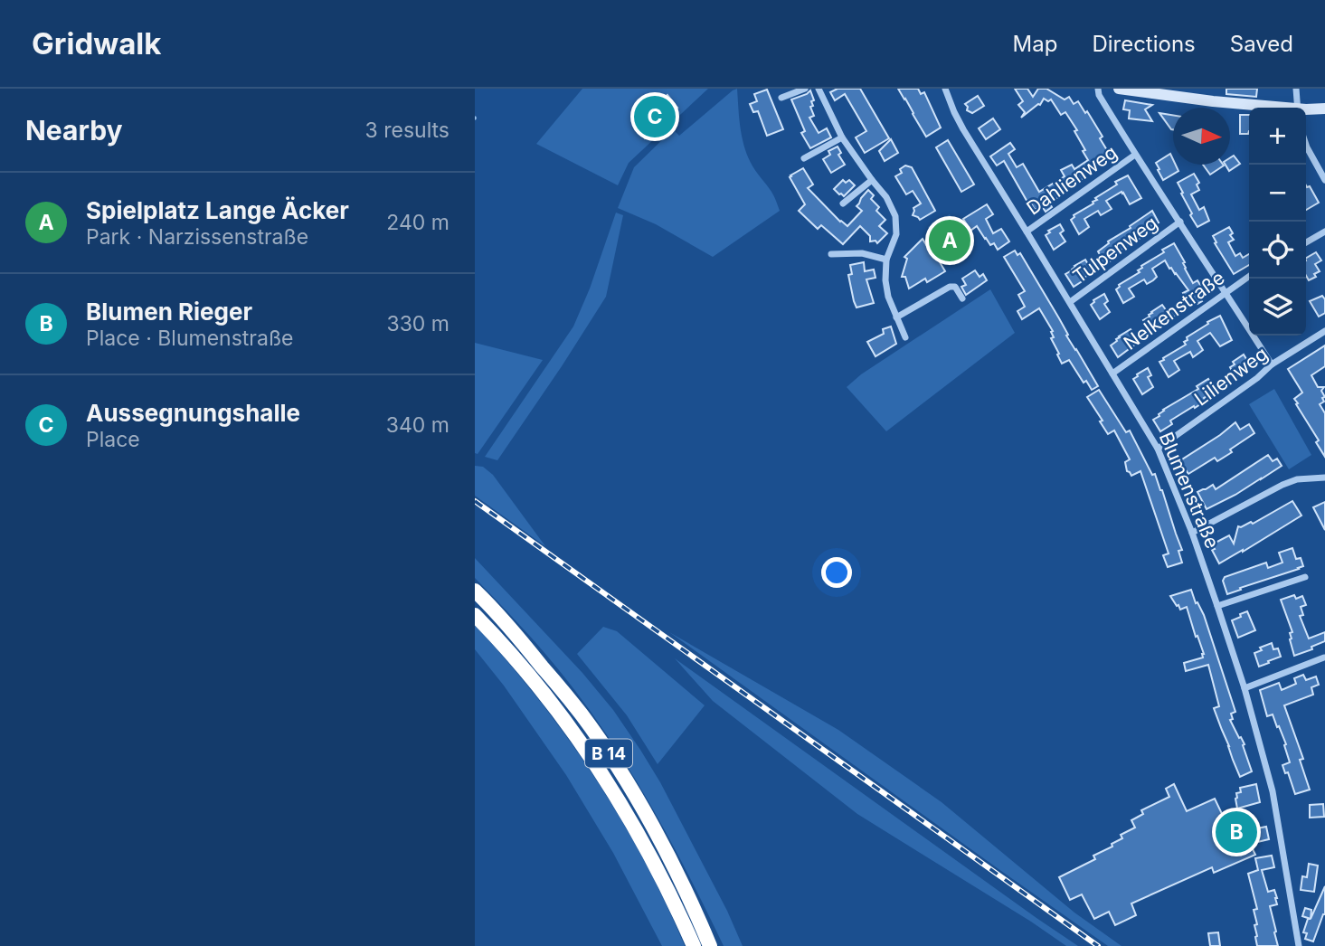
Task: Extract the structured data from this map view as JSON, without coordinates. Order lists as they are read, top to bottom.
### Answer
{
  "streets": {
    "highway": ["B 14"],
    "street": [
      "Dahlienweg",
      "Tulpenweg",
      "Nelkenstraße",
      "Lilienweg",
      "Blumenstraße"
    ]
  },
  "crossings": [
    ["Dahlienweg", "Blumenstraße"],
    ["Tulpenweg", "Blumenstraße"],
    ["Nelkenstraße", "Blumenstraße"],
    ["Lilienweg", "Blumenstraße"]
  ],
  "north": "right",
  "page": {
    "header": "Gridwalk",
    "nav": ["Map", "Directions", "Saved"],
    "heading": ["Nearby", "3 results"],
    "pins": ["C", "A", "B"],
    "map_buttons": ["+", "−"],
    "list": [
      {
        "mark": "A",
        "name": "Spielplatz Lange Äcker",
        "note": "Park · Narzissenstraße",
        "value": "240 m"
      },
      {
        "mark": "B",
        "name": "Blumen Rieger",
        "note": "Place · Blumenstraße",
        "value": "330 m"
      },
      {
        "mark": "C",
        "name": "Aussegnungshalle",
        "note": "Place",
        "value": "340 m"
      }
    ]
  }
}
